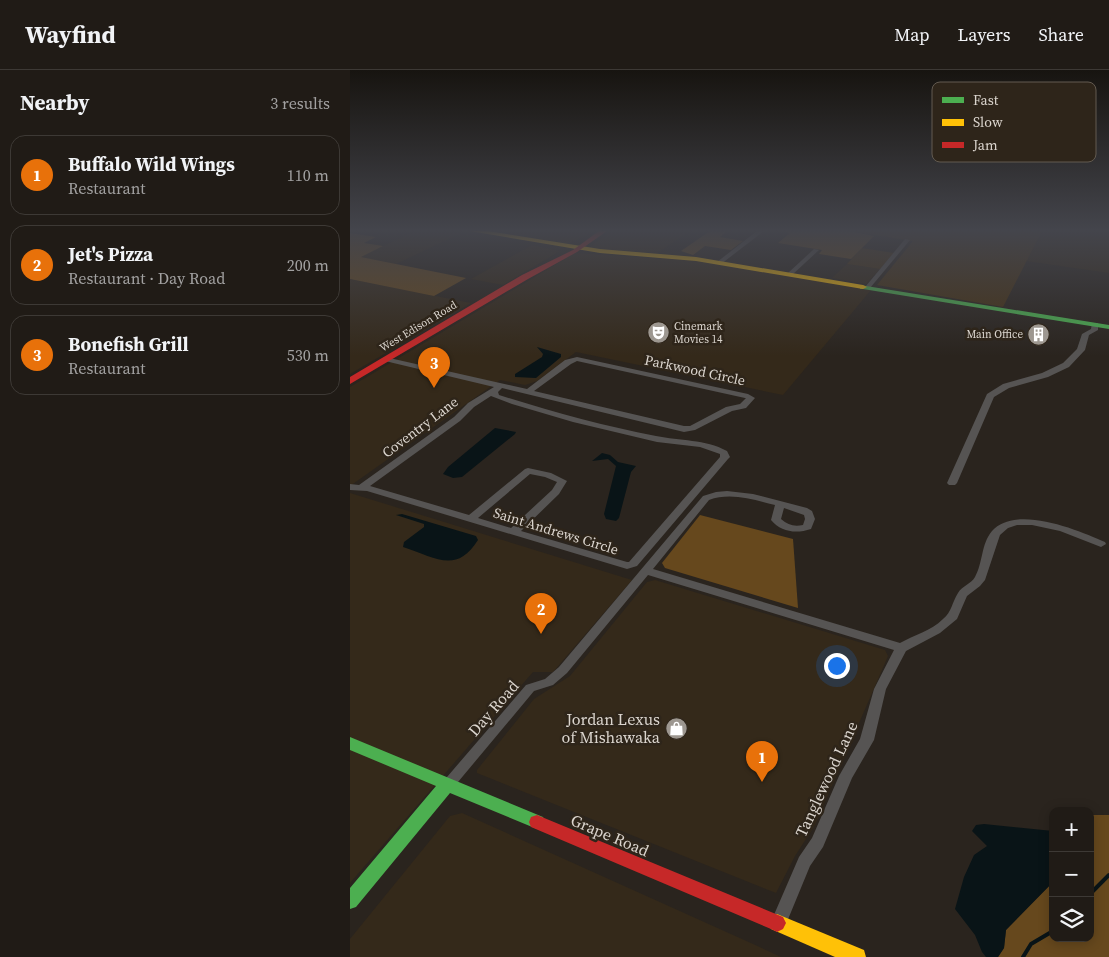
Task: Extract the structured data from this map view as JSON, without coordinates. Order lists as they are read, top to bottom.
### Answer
{
  "streets": {
    "main road": ["West Edison Road", "Grape Road"],
    "street": [
      "Parkwood Circle",
      "Coventry Lane",
      "Saint Andrews Circle",
      "Day Road",
      "Tanglewood Lane"
    ]
  },
  "crossings": [
    ["West Edison Road", "Parkwood Circle"],
    ["Parkwood Circle", "Coventry Lane"],
    ["Parkwood Circle", "Saint Andrews Circle"],
    ["Coventry Lane", "Saint Andrews Circle"],
    ["Day Road", "Grape Road"],
    ["Tanglewood Lane", "Grape Road"]
  ],
  "places": {
    "theatre": ["Cinemark Movies 14"],
    "building": ["Main Office"],
    "shop": ["Jordan Lexus of Mishawaka"]
  },
  "legend": ["Fast", "Slow", "Jam"],
  "page": {
    "header": "Wayfind",
    "nav": ["Map", "Layers", "Share"],
    "heading": ["Nearby", "3 results"],
    "list": [
      {
        "mark": "1",
        "name": "Buffalo Wild Wings",
        "note": "Restaurant",
        "value": "110 m"
      },
      {
        "mark": "2",
        "name": "Jet's Pizza",
        "note": "Restaurant · Day Road",
        "value": "200 m"
      },
      {
        "mark": "3",
        "name": "Bonefish Grill",
        "note": "Restaurant",
        "value": "530 m"
      }
    ],
    "pins": ["3", "2", "1"],
    "map_buttons": ["+", "−"]
  }
}
